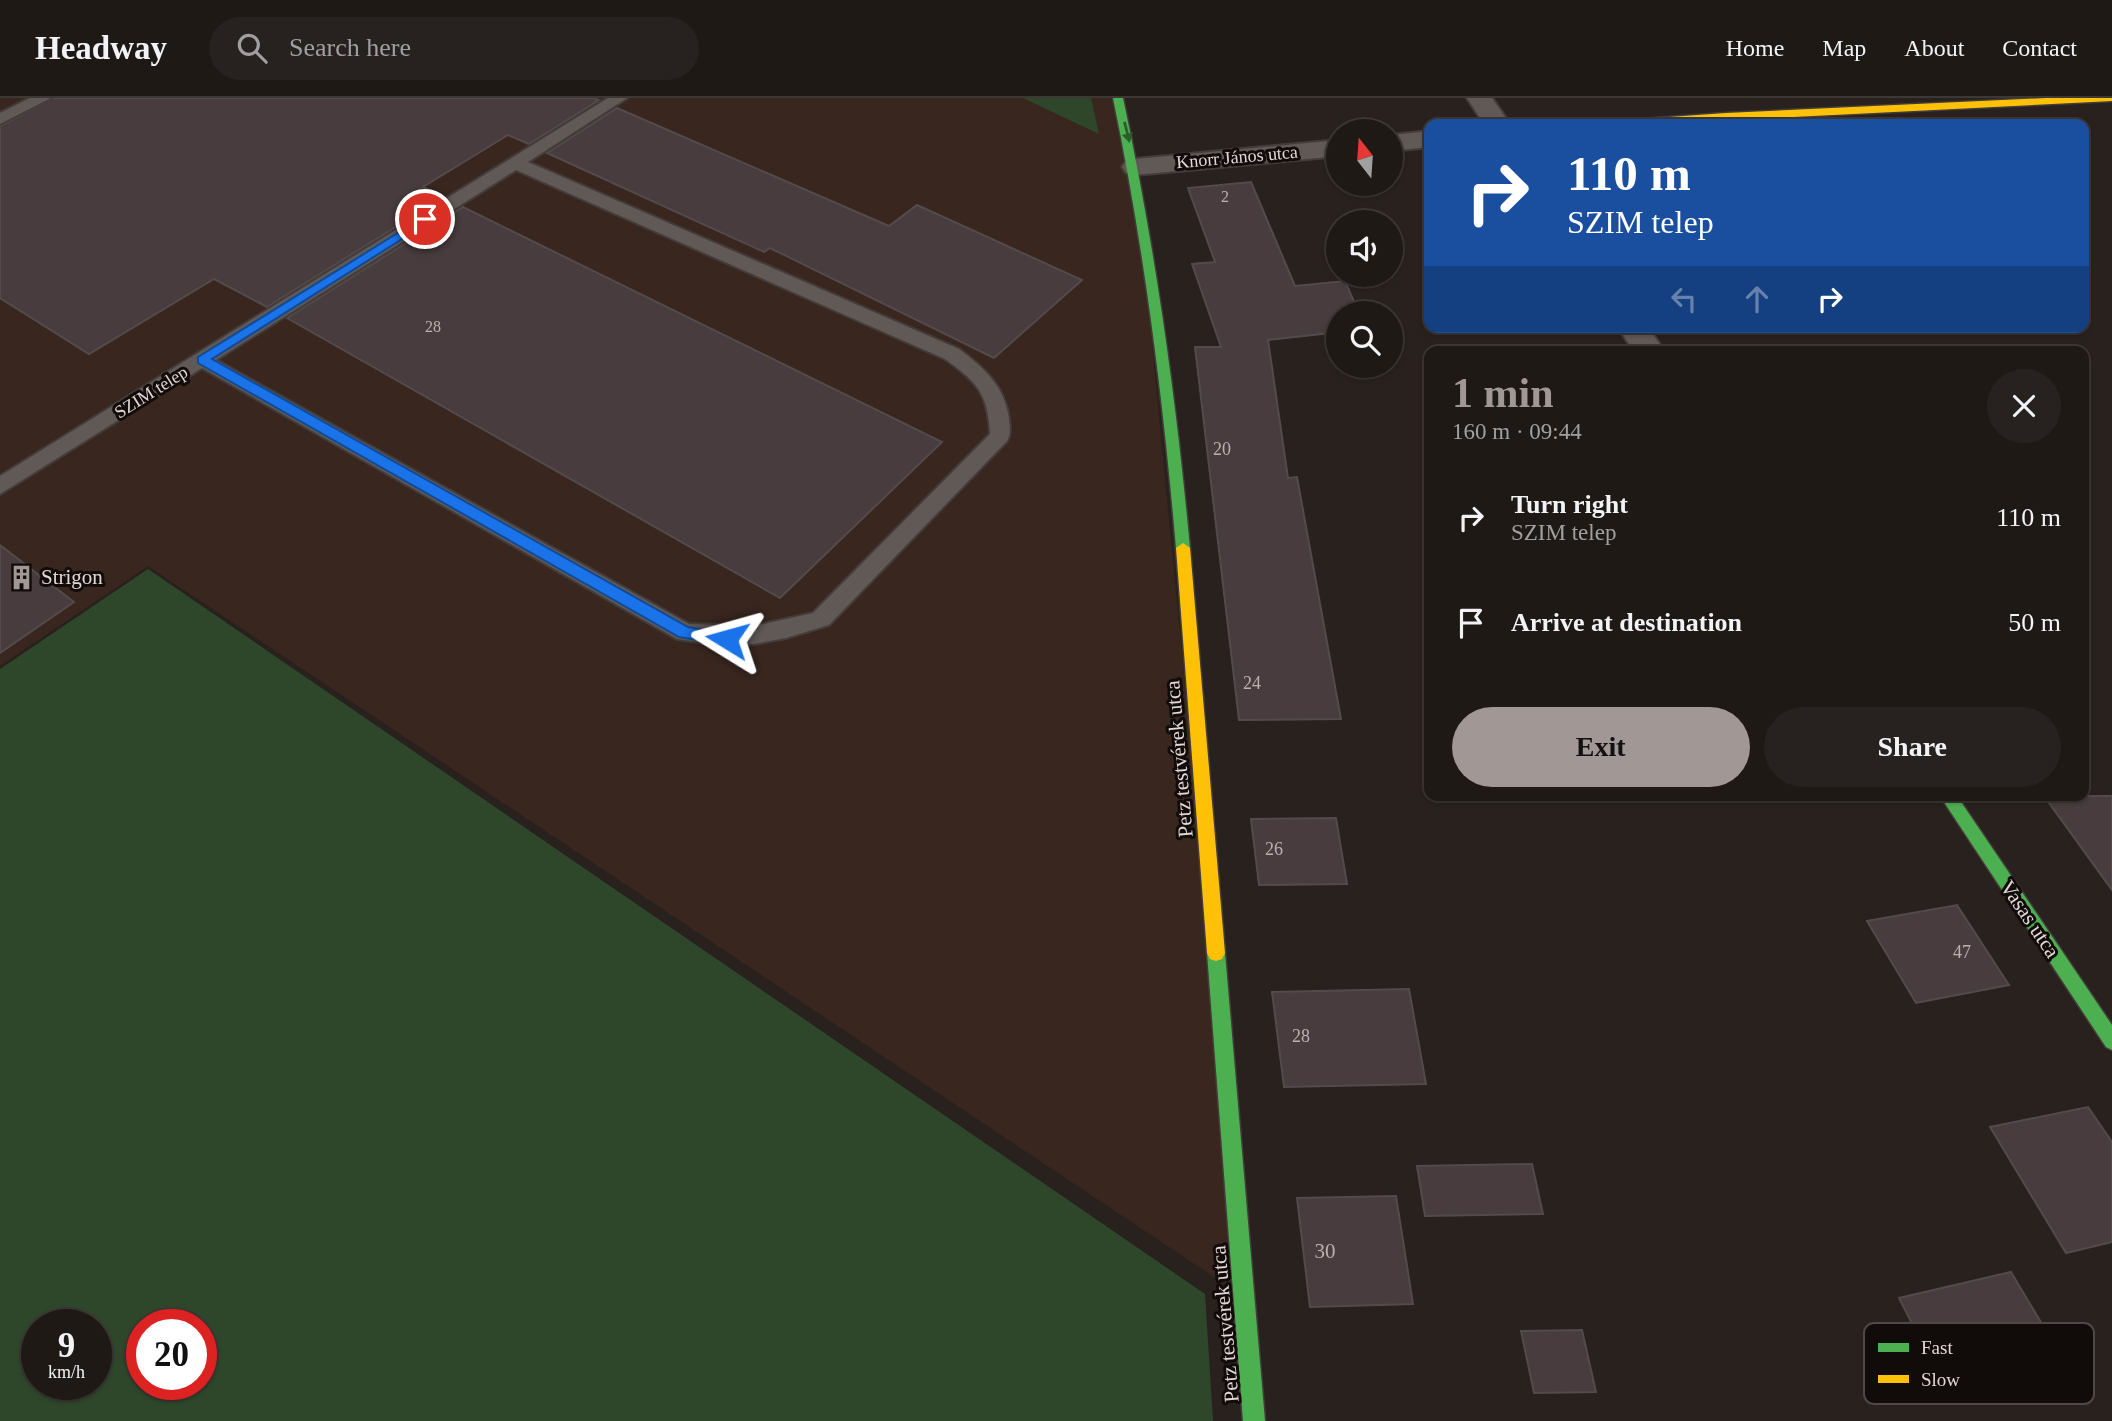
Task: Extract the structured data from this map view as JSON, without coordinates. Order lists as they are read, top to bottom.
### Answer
{
  "streets": {
    "street": ["Knorr János utca", "Petz testvérek utca", "Vasas utca"],
    "lane": ["SZIM telep"]
  },
  "crossings": [
    ["Knorr János utca", "Petz testvérek utca"]
  ],
  "places": {
    "building": ["Strigon"]
  },
  "house_numbers": [
    "2",
    "28",
    "20",
    "24",
    "26",
    "47",
    "28",
    "30"
  ],
  "legend": ["Fast", "Slow"],
  "north": "top",
  "page": {
    "header": "Headway",
    "search": "Search here",
    "nav": [
      "Home",
      "Map",
      "About",
      "Contact"
    ],
    "turn": ["110 m", "SZIM telep"],
    "heading": ["1 min", "160 m · 09:44"],
    "list": [
      {
        "name": "Turn right",
        "note": "SZIM telep",
        "value": "110 m"
      },
      {
        "name": "Arrive at destination",
        "value": "50 m"
      }
    ],
    "buttons": ["Exit", "Share"],
    "speed": "9 km/h",
    "limit": "20"
  }
}
